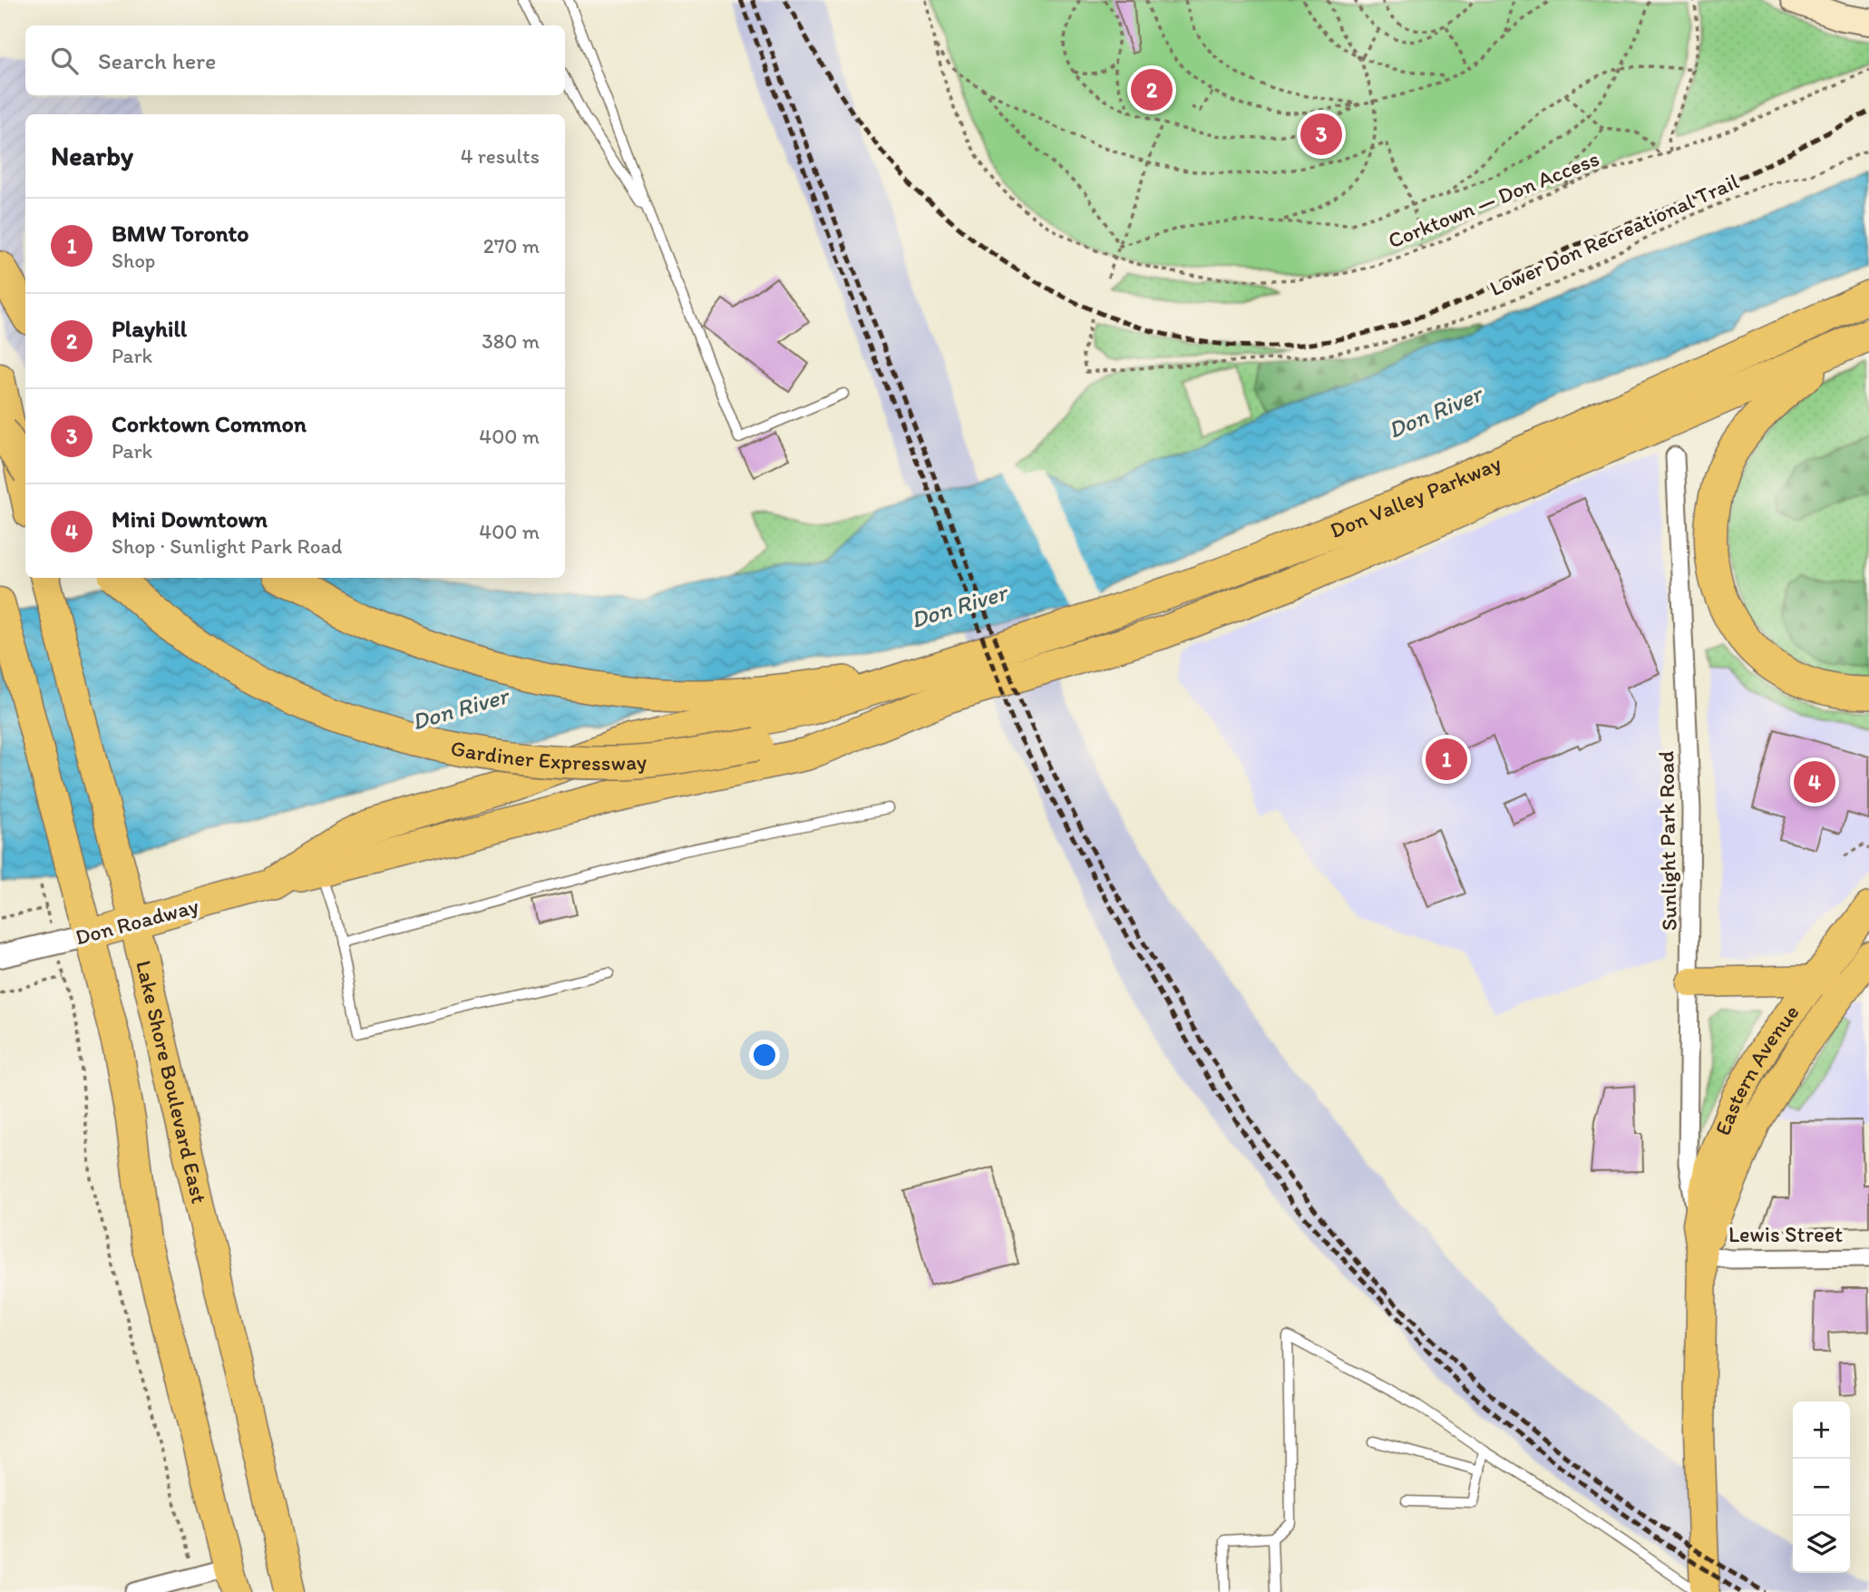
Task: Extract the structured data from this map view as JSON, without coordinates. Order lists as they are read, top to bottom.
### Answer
{
  "streets": {
    "highway": ["Don Valley Parkway", "Gardiner Expressway"],
    "main road": ["Don Roadway", "Eastern Avenue", "Lake Shore Boulevard East"],
    "street": ["Sunlight Park Road", "Lewis Street"],
    "path": ["Corktown — Don Access", "Lower Don Recreational Trail"]
  },
  "crossings": [
    ["Don Valley Parkway", "Gardiner Expressway"],
    ["Sunlight Park Road", "Eastern Avenue"],
    ["Don Roadway", "Lake Shore Boulevard East"],
    ["Eastern Avenue", "Lewis Street"]
  ],
  "water": ["Don River"],
  "page": {
    "search": "Search here",
    "pins": [
      "2",
      "3",
      "1",
      "4"
    ],
    "heading": ["Nearby", "4 results"],
    "list": [
      {
        "mark": "1",
        "name": "BMW Toronto",
        "note": "Shop",
        "value": "270 m"
      },
      {
        "mark": "2",
        "name": "Playhill",
        "note": "Park",
        "value": "380 m"
      },
      {
        "mark": "3",
        "name": "Corktown Common",
        "note": "Park",
        "value": "400 m"
      },
      {
        "mark": "4",
        "name": "Mini Downtown",
        "note": "Shop · Sunlight Park Road",
        "value": "400 m"
      }
    ],
    "map_buttons": ["+", "−"]
  }
}
